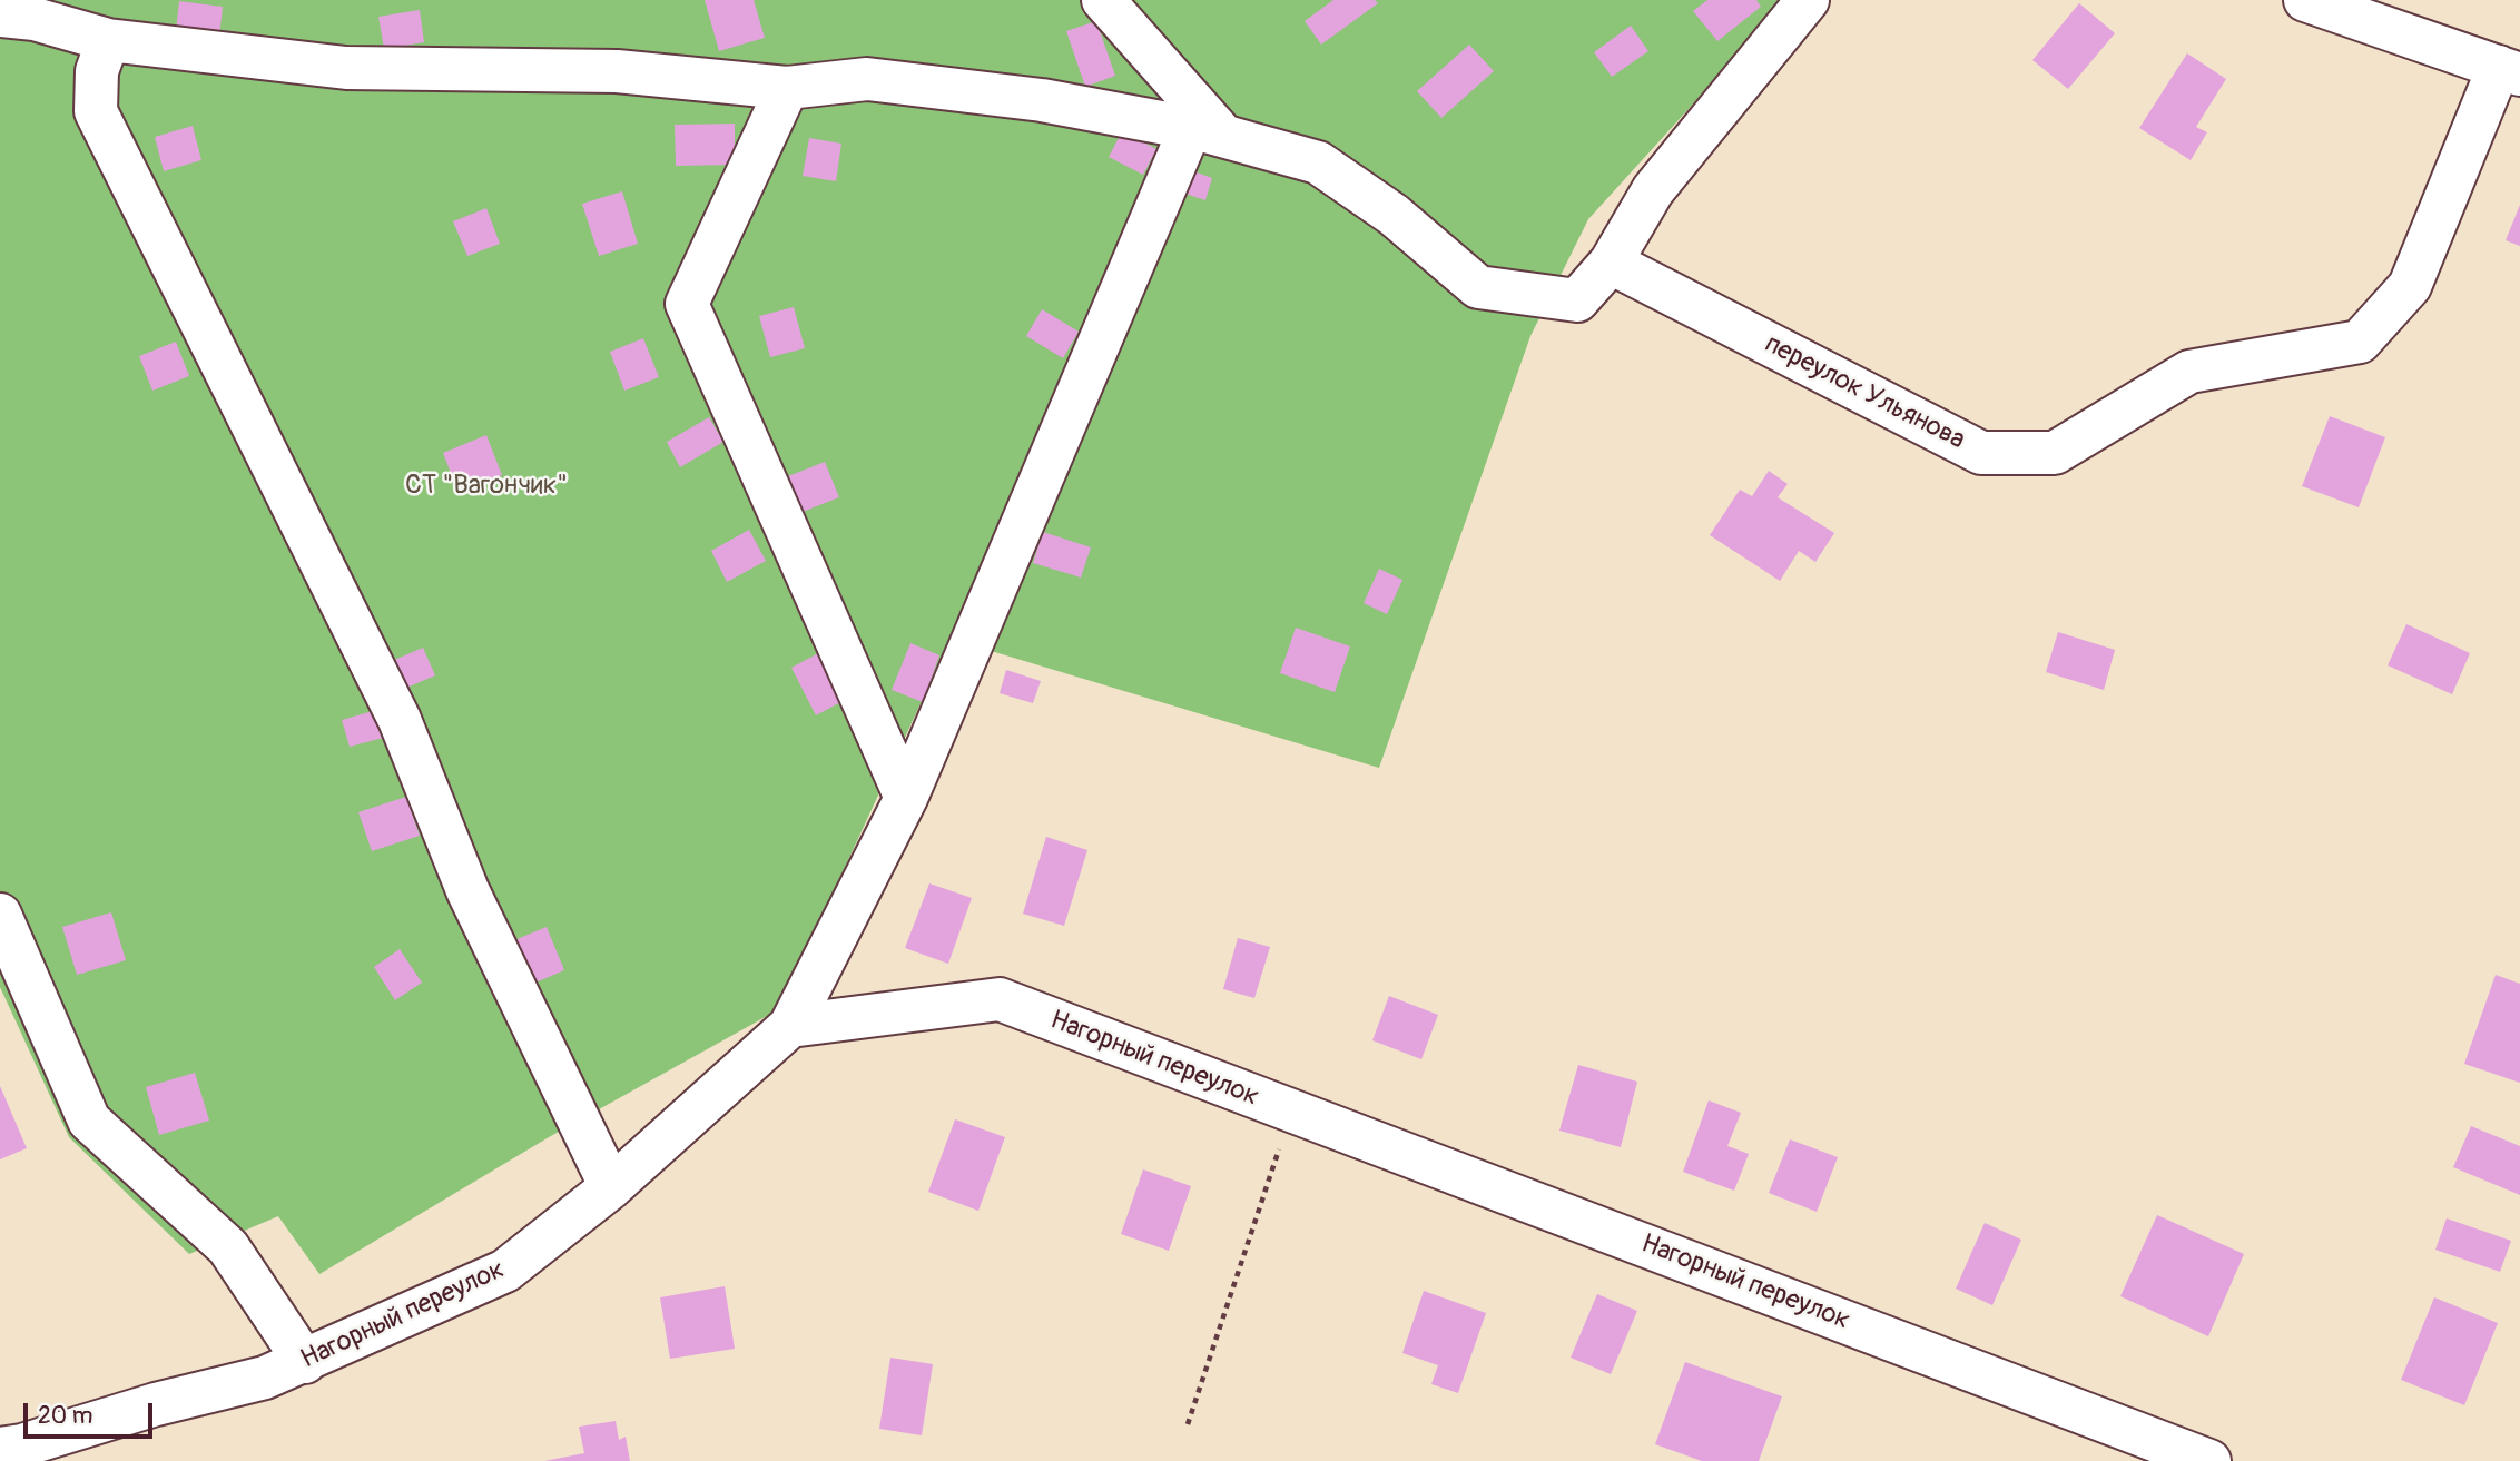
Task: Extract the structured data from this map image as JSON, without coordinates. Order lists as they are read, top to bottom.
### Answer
{
  "streets": {
    "street": ["переулок Ульянова", "Нагорный переулок"]
  },
  "parks": ["СТ \"Вагончик\""],
  "scale_bar": "20 m"
}
